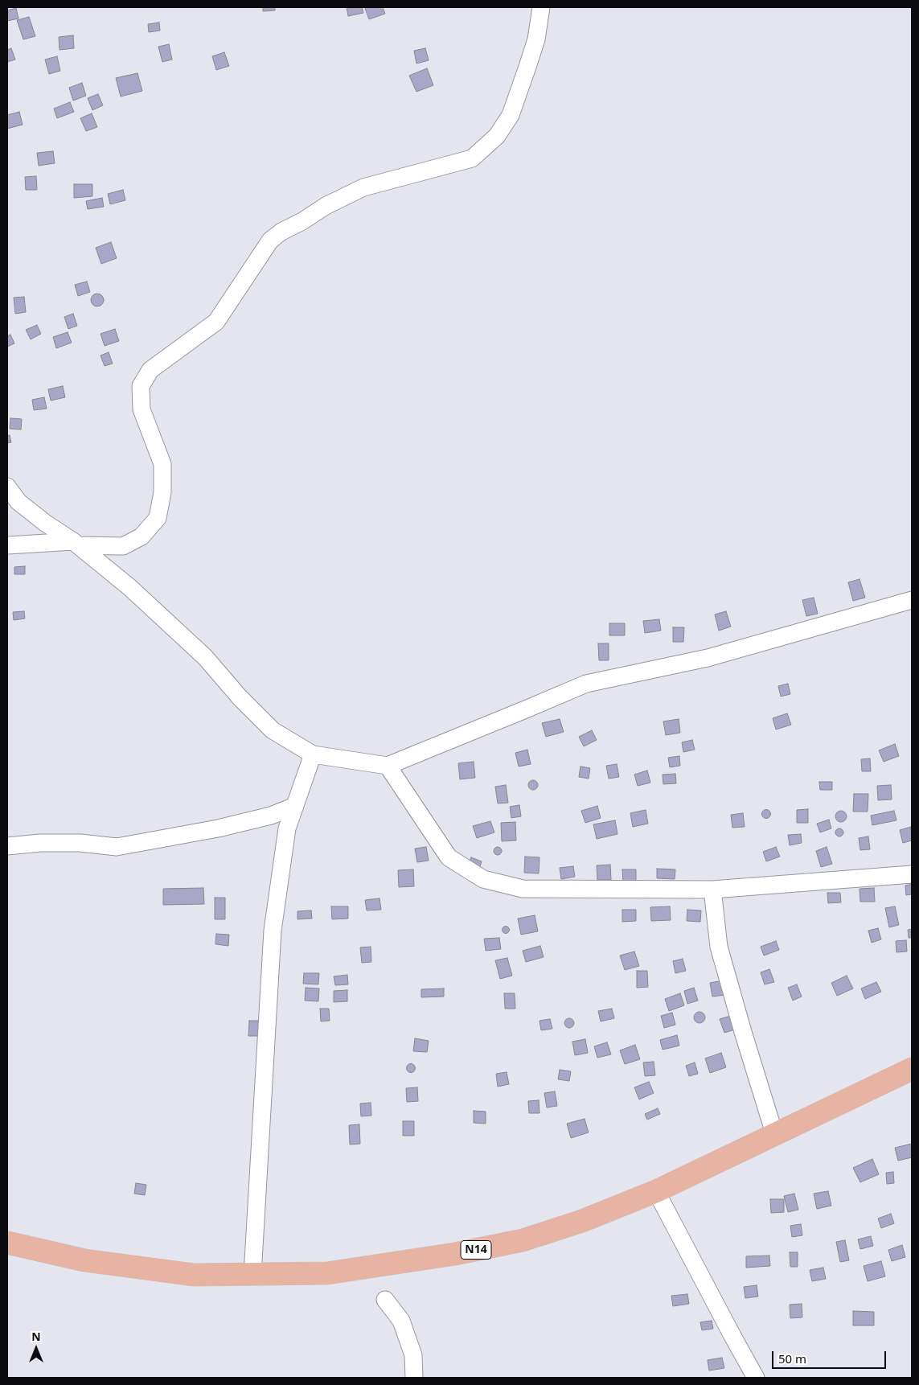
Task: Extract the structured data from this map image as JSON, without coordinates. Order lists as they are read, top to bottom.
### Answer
{
  "streets": {
    "main road": ["N14"]
  },
  "scale_bar": "50 m",
  "north": "top"
}
